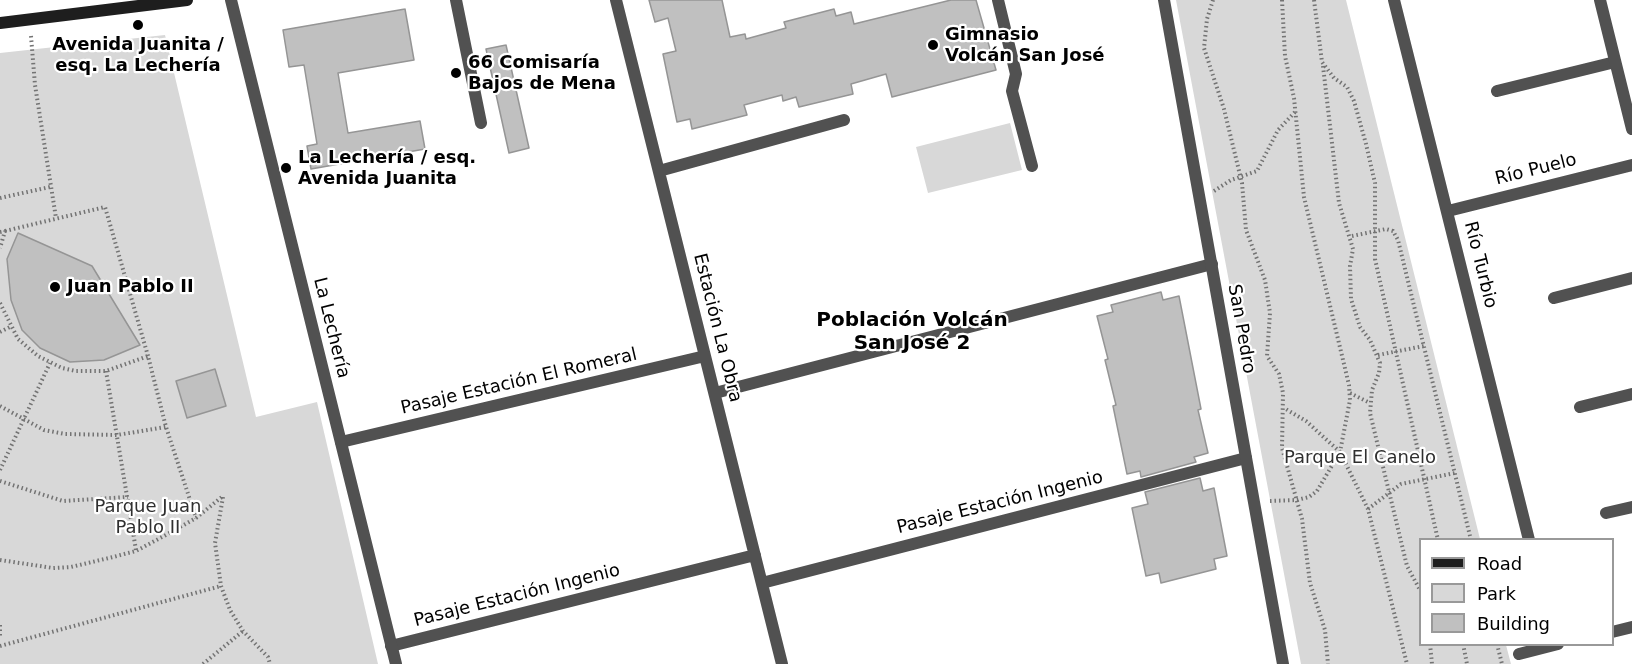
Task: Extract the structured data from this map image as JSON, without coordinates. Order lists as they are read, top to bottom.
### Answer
{
  "streets": {
    "street": [
      "Río Puelo",
      "Río Turbio",
      "La Lechería",
      "Estación La Obra",
      "San Pedro",
      "Pasaje Estación El Romeral",
      "Pasaje Estación Ingenio"
    ]
  },
  "crossings": [
    ["Río Puelo", "Río Turbio"],
    ["La Lechería", "Pasaje Estación El Romeral"],
    ["La Lechería", "Pasaje Estación Ingenio"],
    ["Estación La Obra", "Pasaje Estación El Romeral"],
    ["Estación La Obra", "Pasaje Estación Ingenio"],
    ["San Pedro", "Pasaje Estación Ingenio"]
  ],
  "districts": ["Población Volcán San José 2"],
  "parks": ["Parque El Canelo", "Parque Juan Pablo II"],
  "places": [
    "Avenida Juanita / esq. La Lechería",
    "Gimnasio Volcán San José",
    "66 Comisaría Bajos de Mena",
    "La Lechería / esq. Avenida Juanita",
    "Juan Pablo II"
  ],
  "legend": ["Road", "Park", "Building"]
}
